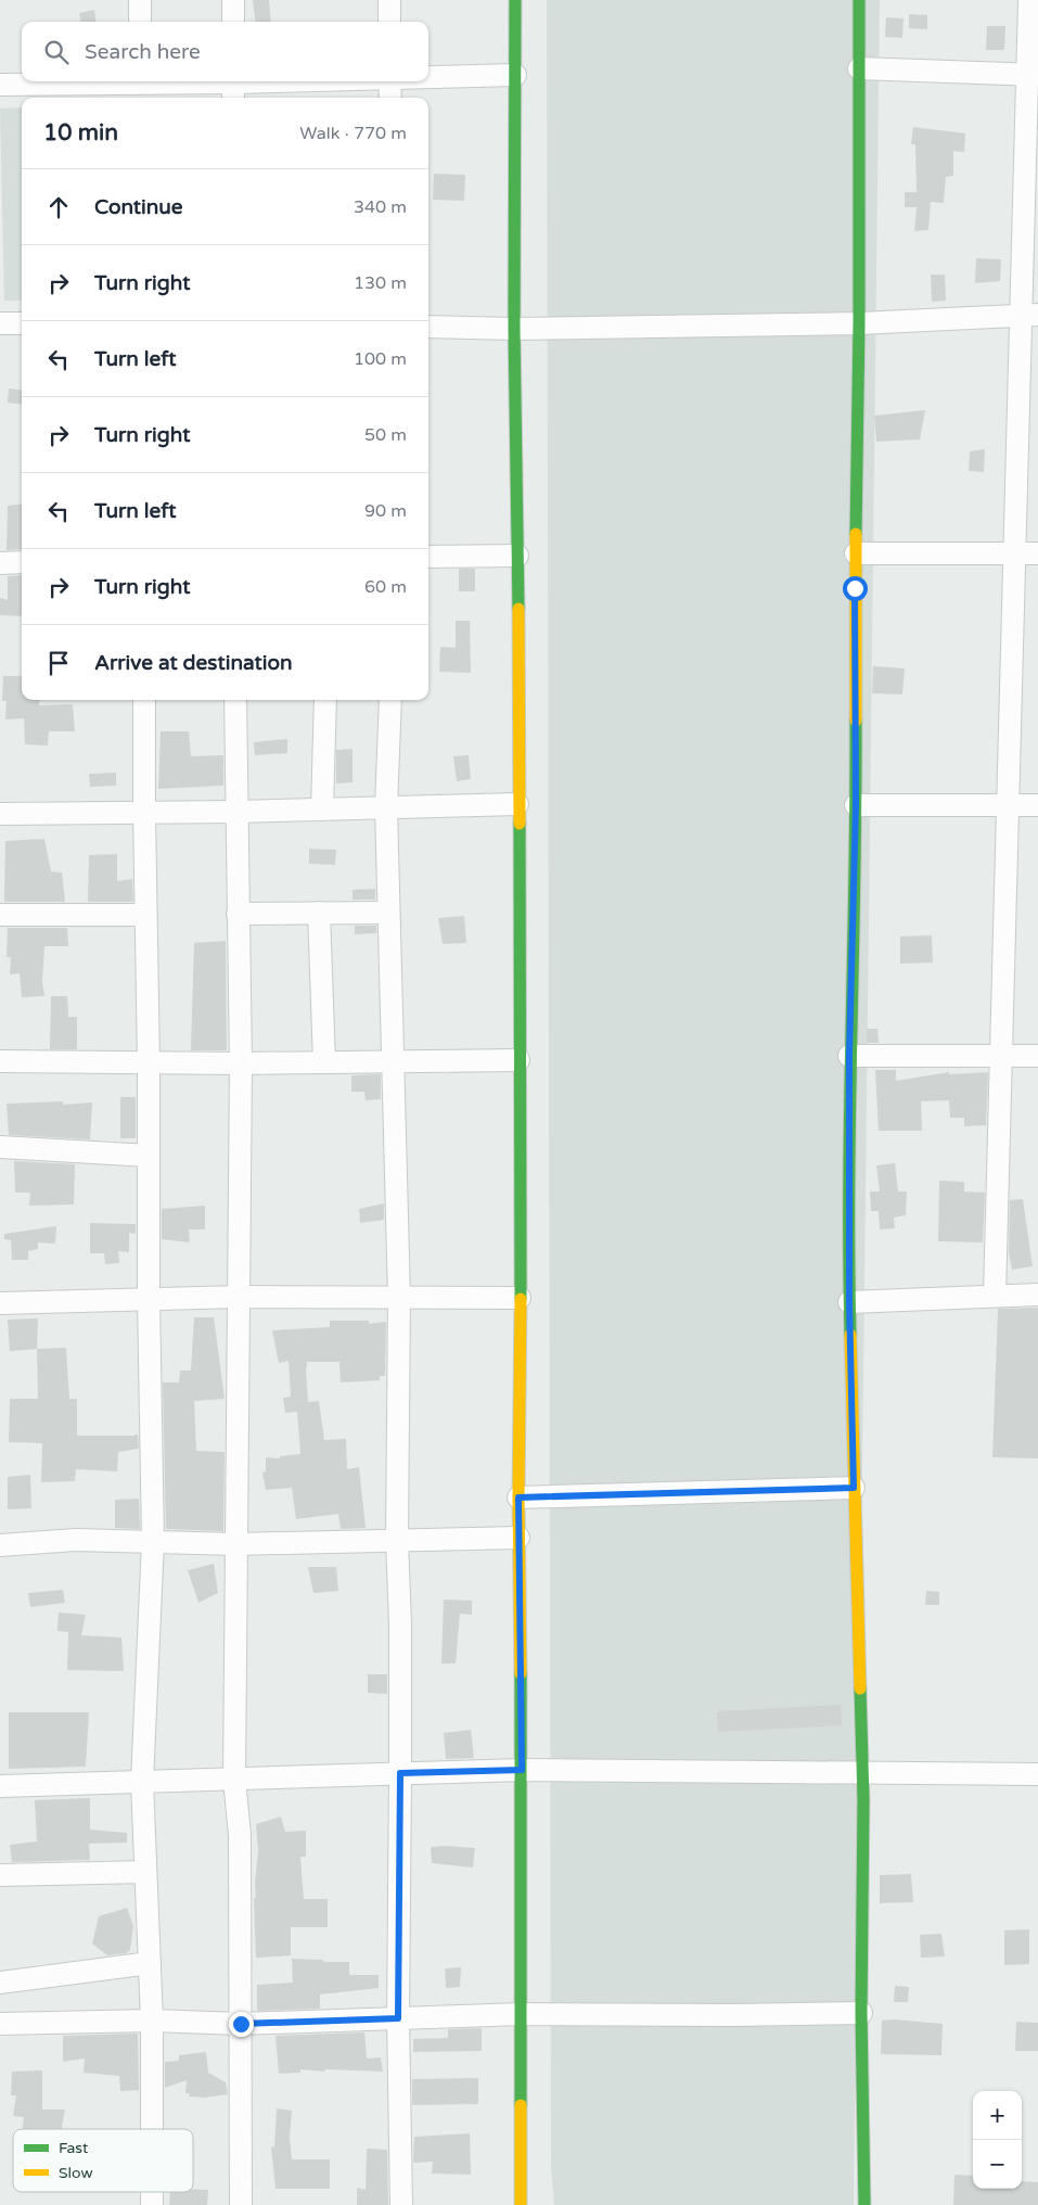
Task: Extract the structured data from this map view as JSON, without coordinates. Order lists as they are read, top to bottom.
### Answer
{
  "legend": ["Fast", "Slow"],
  "page": {
    "search": "Search here",
    "heading": ["10 min", "Walk · 770 m"],
    "list": [
      ["Continue", "340 m"],
      ["Turn right", "130 m"],
      ["Turn left", "100 m"],
      ["Turn right", "50 m"],
      ["Turn left", "90 m"],
      ["Turn right", "60 m"],
      "Arrive at destination"
    ],
    "map_buttons": ["+", "−"]
  }
}
